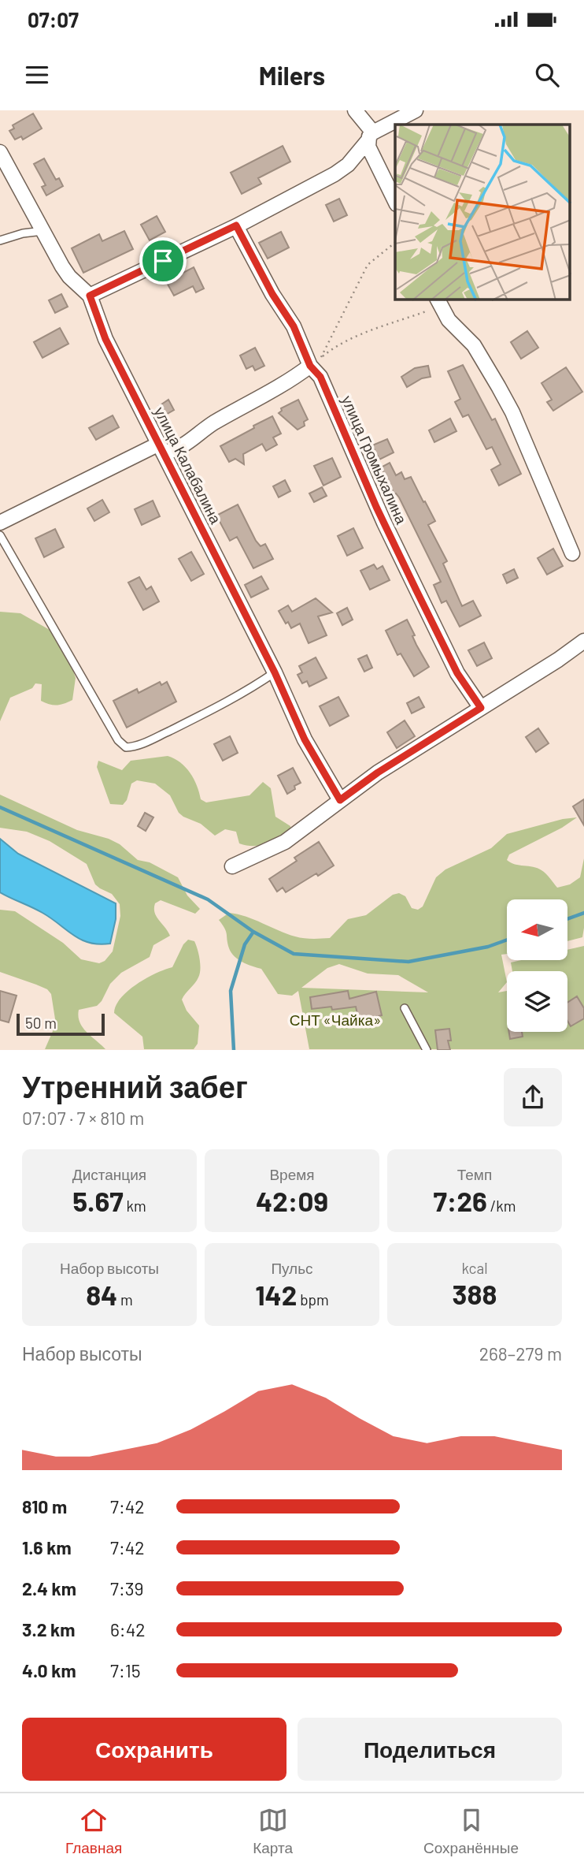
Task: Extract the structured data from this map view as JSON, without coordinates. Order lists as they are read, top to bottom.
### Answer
{
  "streets": {
    "street": ["улица Громыхалина", "улица Калабалина"]
  },
  "parks": ["СНТ «Чайка»"],
  "scale_bar": "50 m",
  "north": "left",
  "page": {
    "status": "07:07",
    "header": "Milers",
    "scale": "50 m",
    "heading": ["Утренний забег", "07:07 · 7 × 810 m"],
    "stats": [
      ["Дистанция", "5.67 km"],
      ["Время", "42:09"],
      ["Темп", "7:26 /km"],
      ["Набор высоты", "84 m"],
      ["Пульс", "142 bpm"],
      ["kcal", "388"]
    ],
    "chart": ["Набор высоты", "268–279 m"],
    "list": [
      {
        "name": "810 m",
        "note": "7:42"
      },
      {
        "name": "1.6 km",
        "note": "7:42"
      },
      {
        "name": "2.4 km",
        "note": "7:39"
      },
      {
        "name": "3.2 km",
        "note": "6:42"
      },
      {
        "name": "4.0 km",
        "note": "7:15"
      }
    ],
    "buttons": ["Сохранить", "Поделиться"],
    "tabs": ["Главная", "Карта", "Сохранённые"]
  }
}
